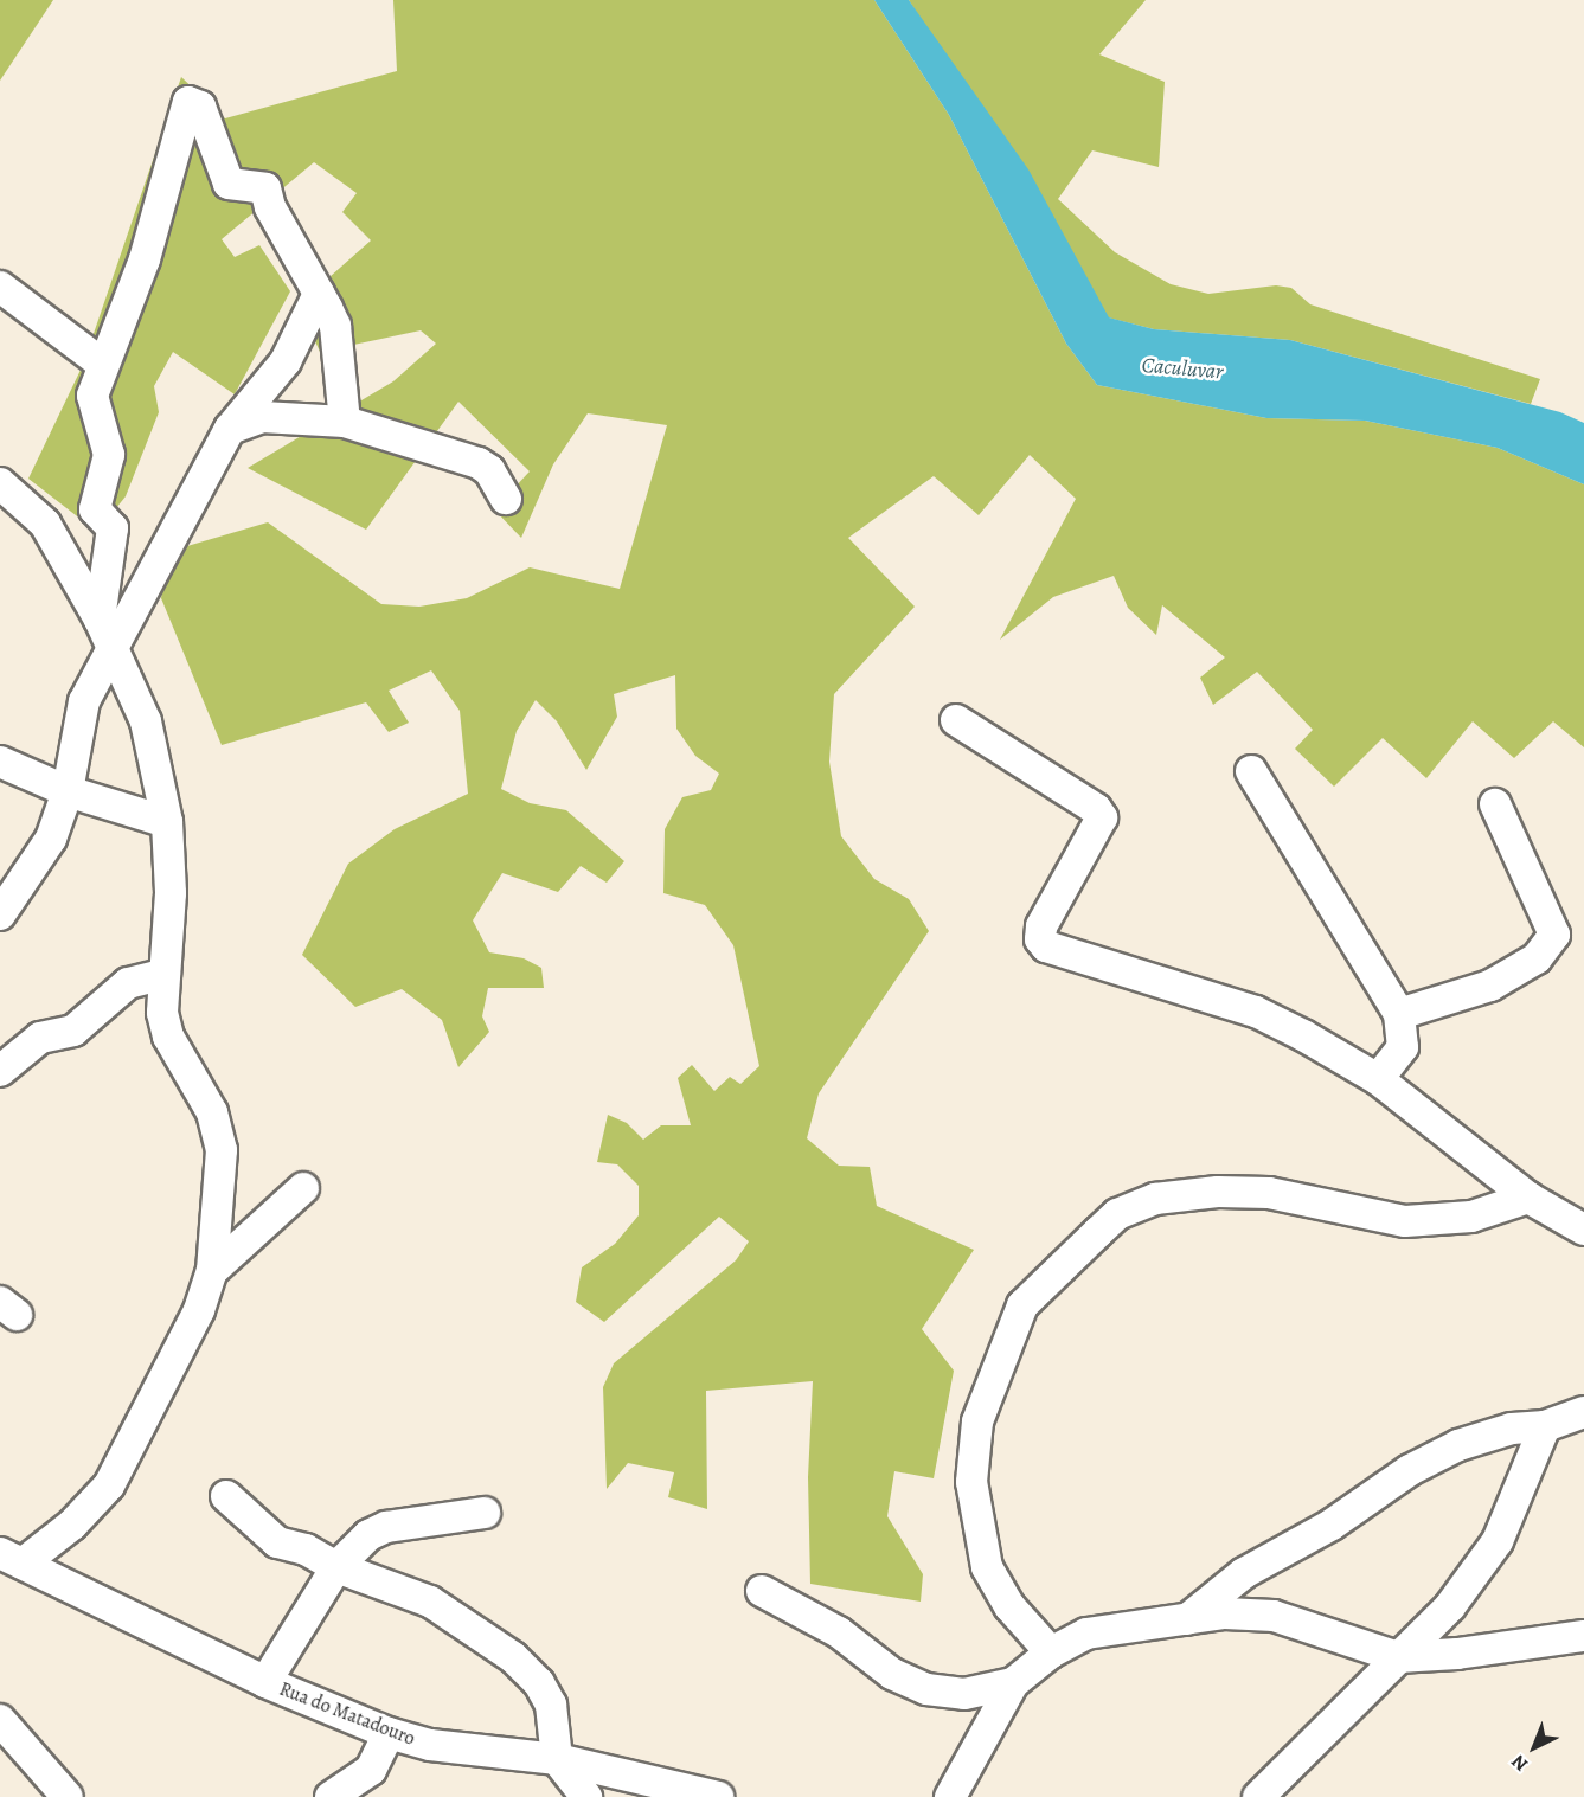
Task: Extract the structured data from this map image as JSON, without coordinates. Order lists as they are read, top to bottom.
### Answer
{
  "streets": {
    "street": ["Rua do Matadouro"]
  },
  "water": ["Caculuvar"],
  "north": "bottom left"
}
